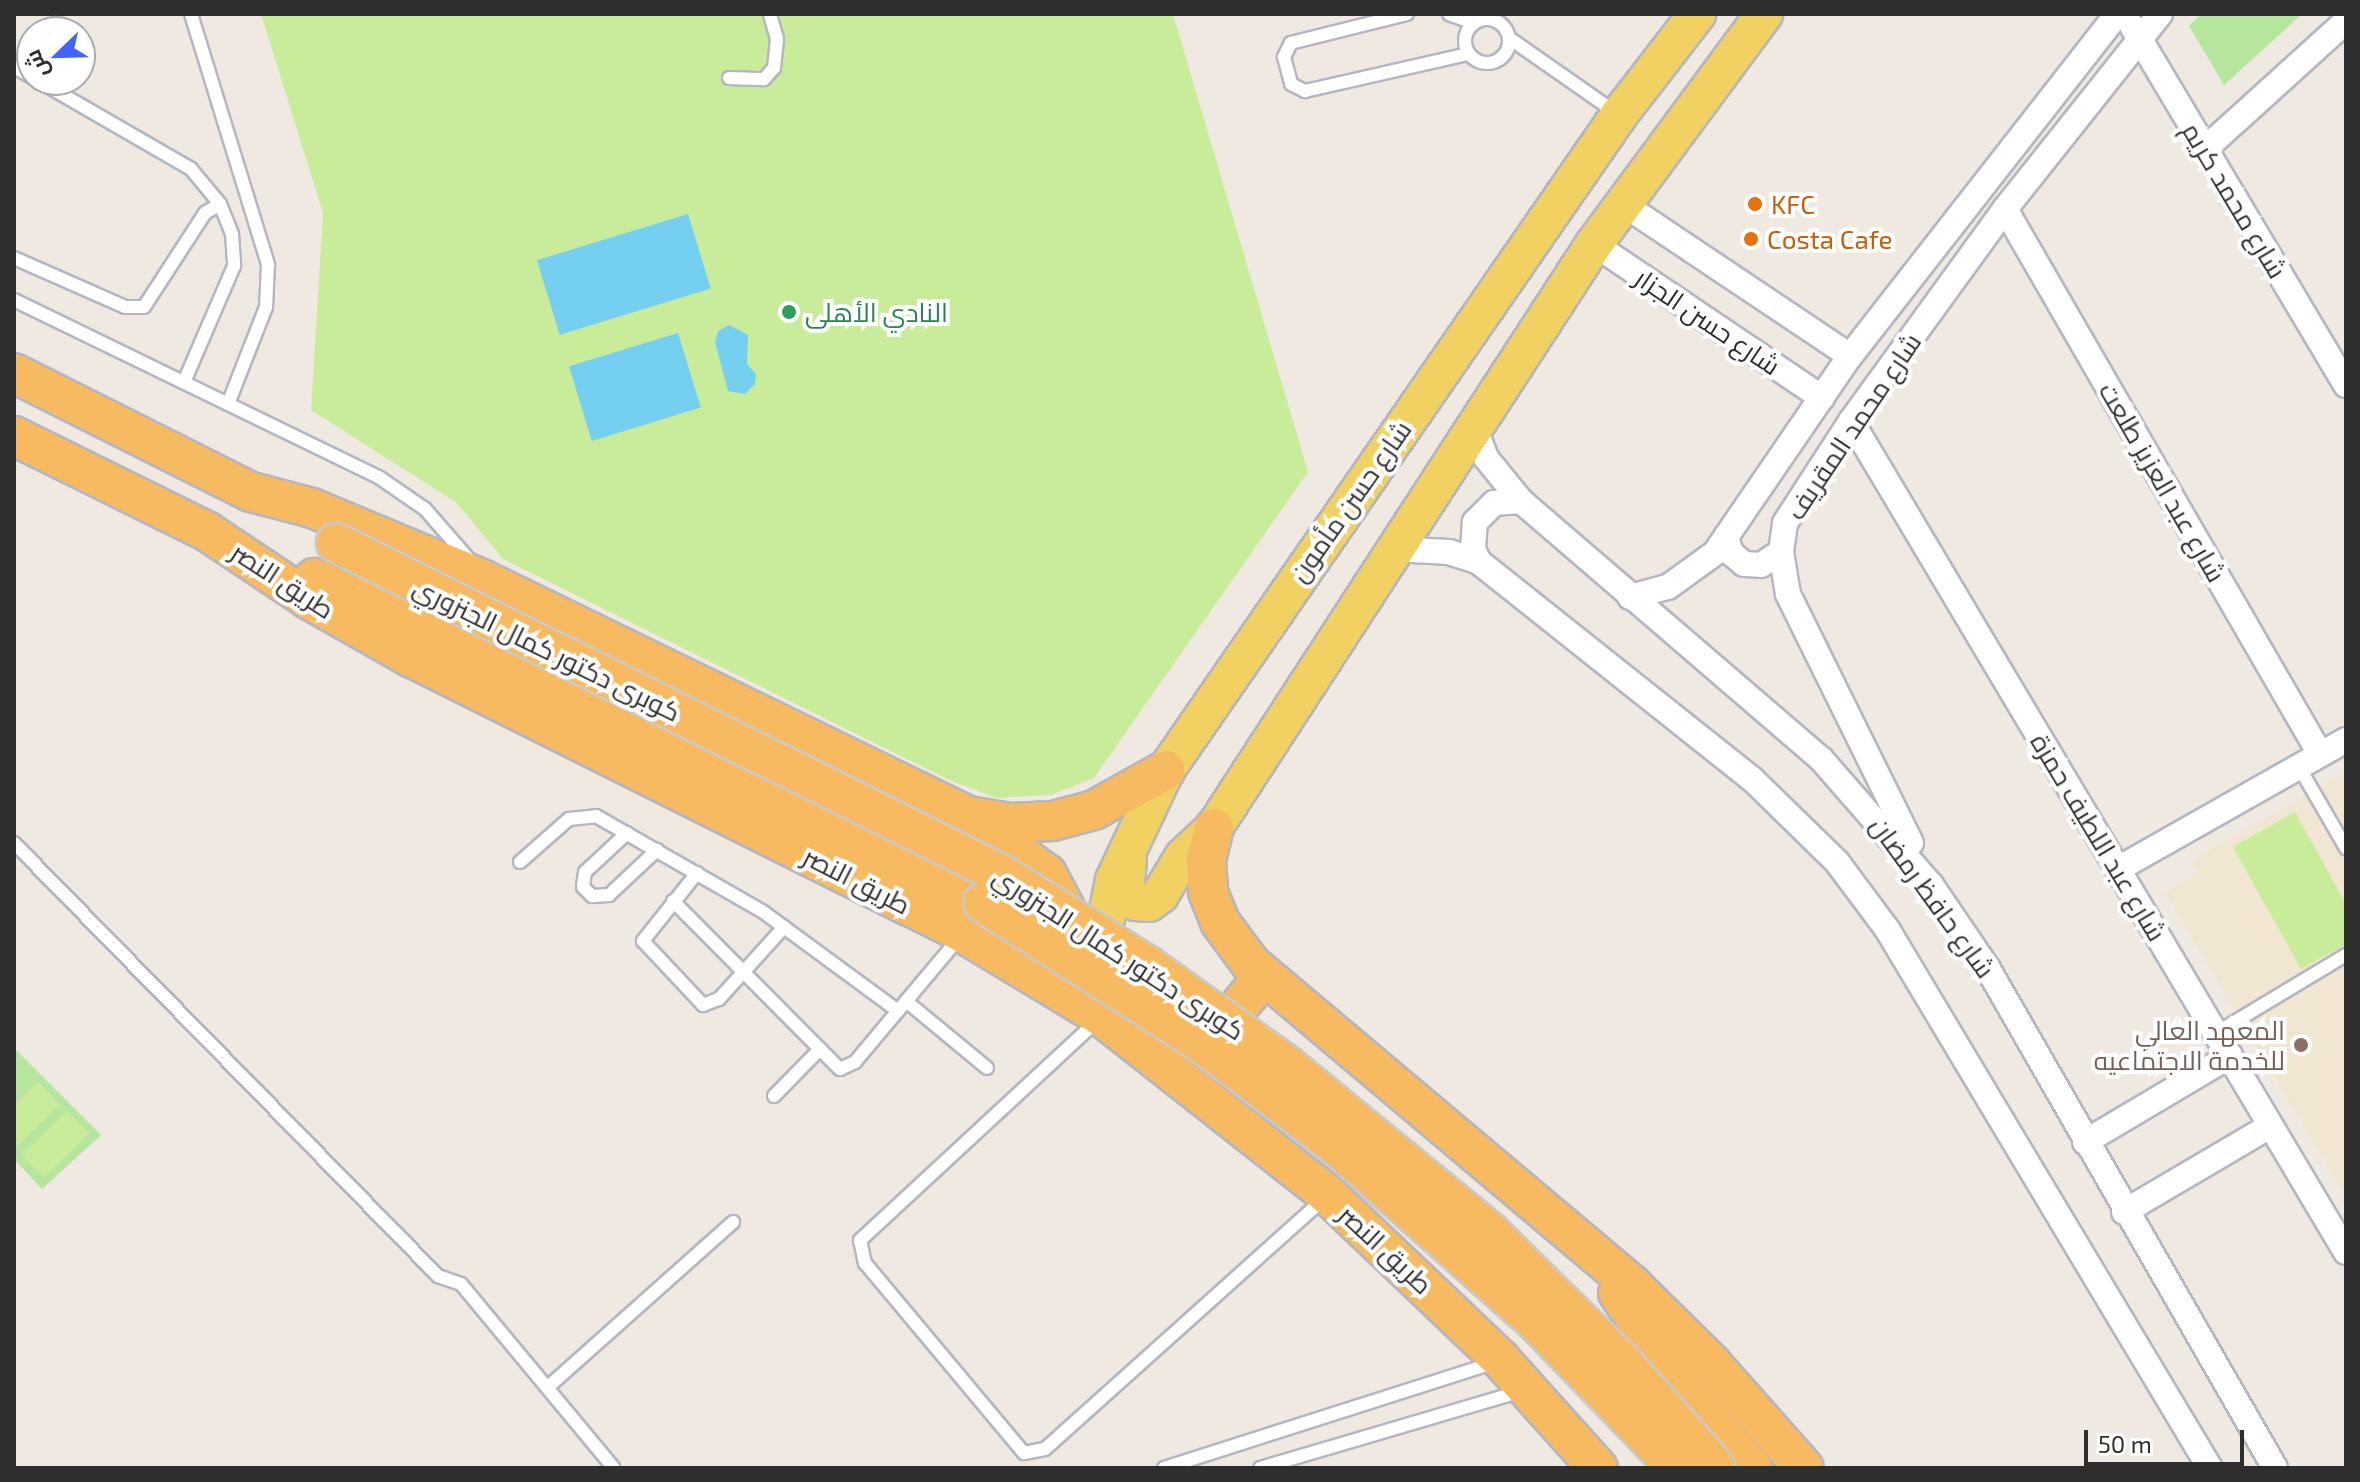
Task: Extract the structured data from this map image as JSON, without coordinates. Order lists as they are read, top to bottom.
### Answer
{
  "streets": {
    "highway": ["طريق النصر", "كوبرى دكتور كمال الجنزوري"],
    "main road": ["شارع حسن مأمون"],
    "street": [
      "شارع محمد كريم",
      "شارع حسن الجزار",
      "شارع محمد المقريف",
      "شارع عبد العزيز طلعت",
      "شارع عبد اللطيف حمزة",
      "شارع حافظ رمضان"
    ]
  },
  "crossings": [
    ["شارع محمد كريم", "شارع محمد المقريف"],
    ["شارع حسن الجزار", "شارع محمد المقريف"],
    ["شارع محمد المقريف", "شارع عبد العزيز طلعت"],
    ["شارع محمد المقريف", "شارع عبد اللطيف حمزة"],
    ["شارع محمد المقريف", "شارع حافظ رمضان"],
    ["شارع حسن مأمون", "طريق النصر"],
    ["طريق النصر", "كوبرى دكتور كمال الجنزوري"]
  ],
  "places": [
    "KFC",
    "Costa Cafe",
    "النادي الأهلى",
    "المعهد العالي للخدمة الاجتماعيه"
  ],
  "scale_bar": "50 m",
  "north": "bottom left"
}
